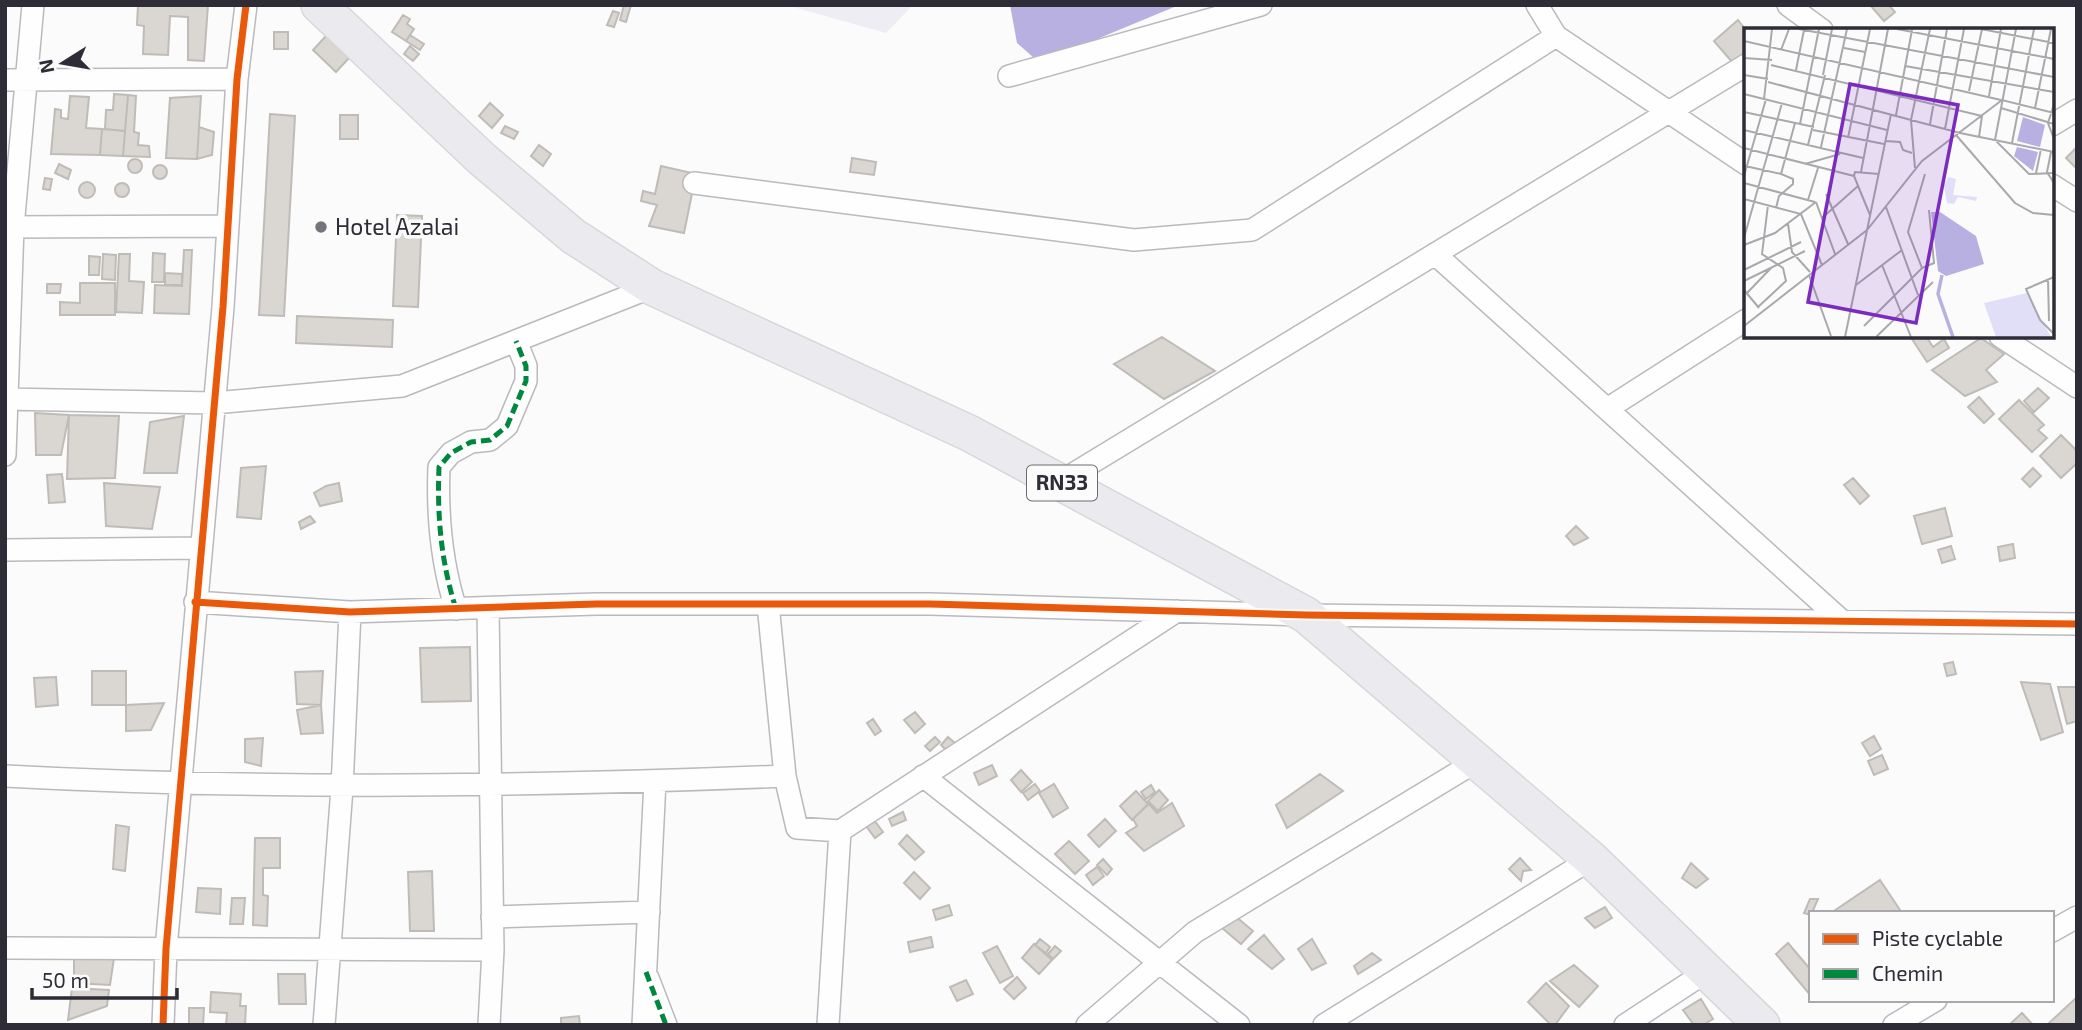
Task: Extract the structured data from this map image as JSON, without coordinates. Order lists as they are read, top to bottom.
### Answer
{
  "streets": {
    "main road": ["RN33"]
  },
  "places": ["Hotel Azalai"],
  "legend": ["Piste cyclable", "Chemin"],
  "scale_bar": "50 m",
  "north": "left"
}
